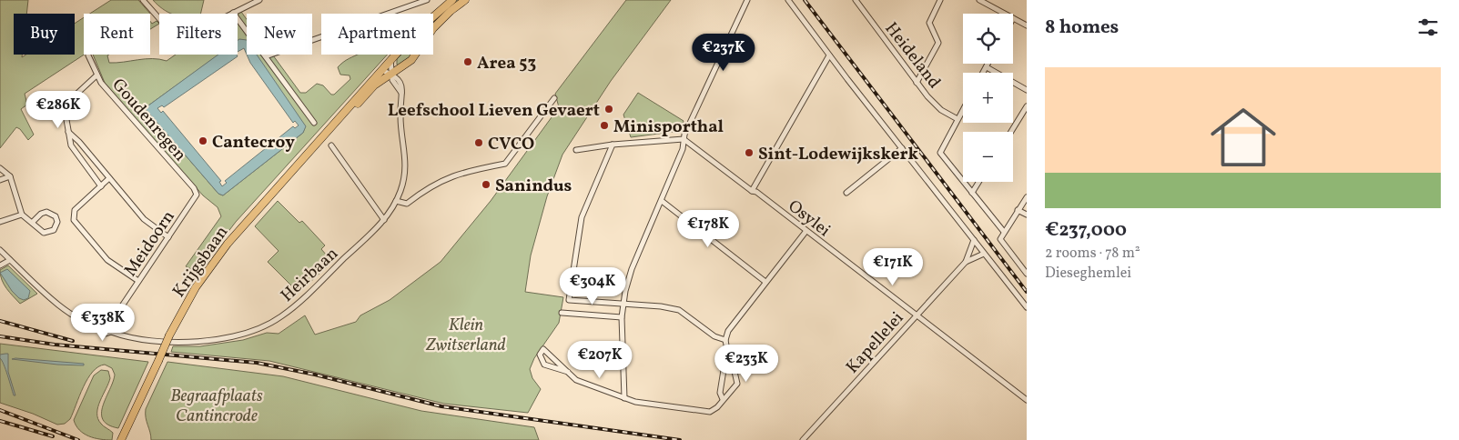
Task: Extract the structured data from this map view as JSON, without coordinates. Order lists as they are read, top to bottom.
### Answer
{
  "streets": {
    "main road": ["Krijgsbaan"],
    "street": [
      "Heideland",
      "Goudenregen",
      "Osylei",
      "Meidoorn",
      "Heirbaan",
      "Kapellelei"
    ]
  },
  "crossings": [
    ["Goudenregen", "Meidoorn"],
    ["Osylei", "Kapellelei"],
    ["Meidoorn", "Heirbaan"],
    ["Krijgsbaan", "Heirbaan"]
  ],
  "parks": ["Klein Zwitserland", "Begraafplaats Cantincrode"],
  "places": [
    "Area 53",
    "Leefschool Lieven Gevaert",
    "Minisporthal",
    "Cantecroy",
    "CVCO",
    "Sint-Lodewijkskerk",
    "Sanindus"
  ],
  "page": {
    "heading": "8 homes",
    "map_buttons": ["+", "−"],
    "chip": [
      "Buy",
      "Rent",
      "Filters",
      "New",
      "Apartment"
    ],
    "price": [
      "€237K",
      "€286K",
      "€178K",
      "€171K",
      "€304K",
      "€338K",
      "€207K",
      "€233K"
    ],
    "list": [
      {
        "name": "€237,000",
        "note": "2 rooms · 78 m² · Dieseghemlei"
      }
    ]
  }
}
